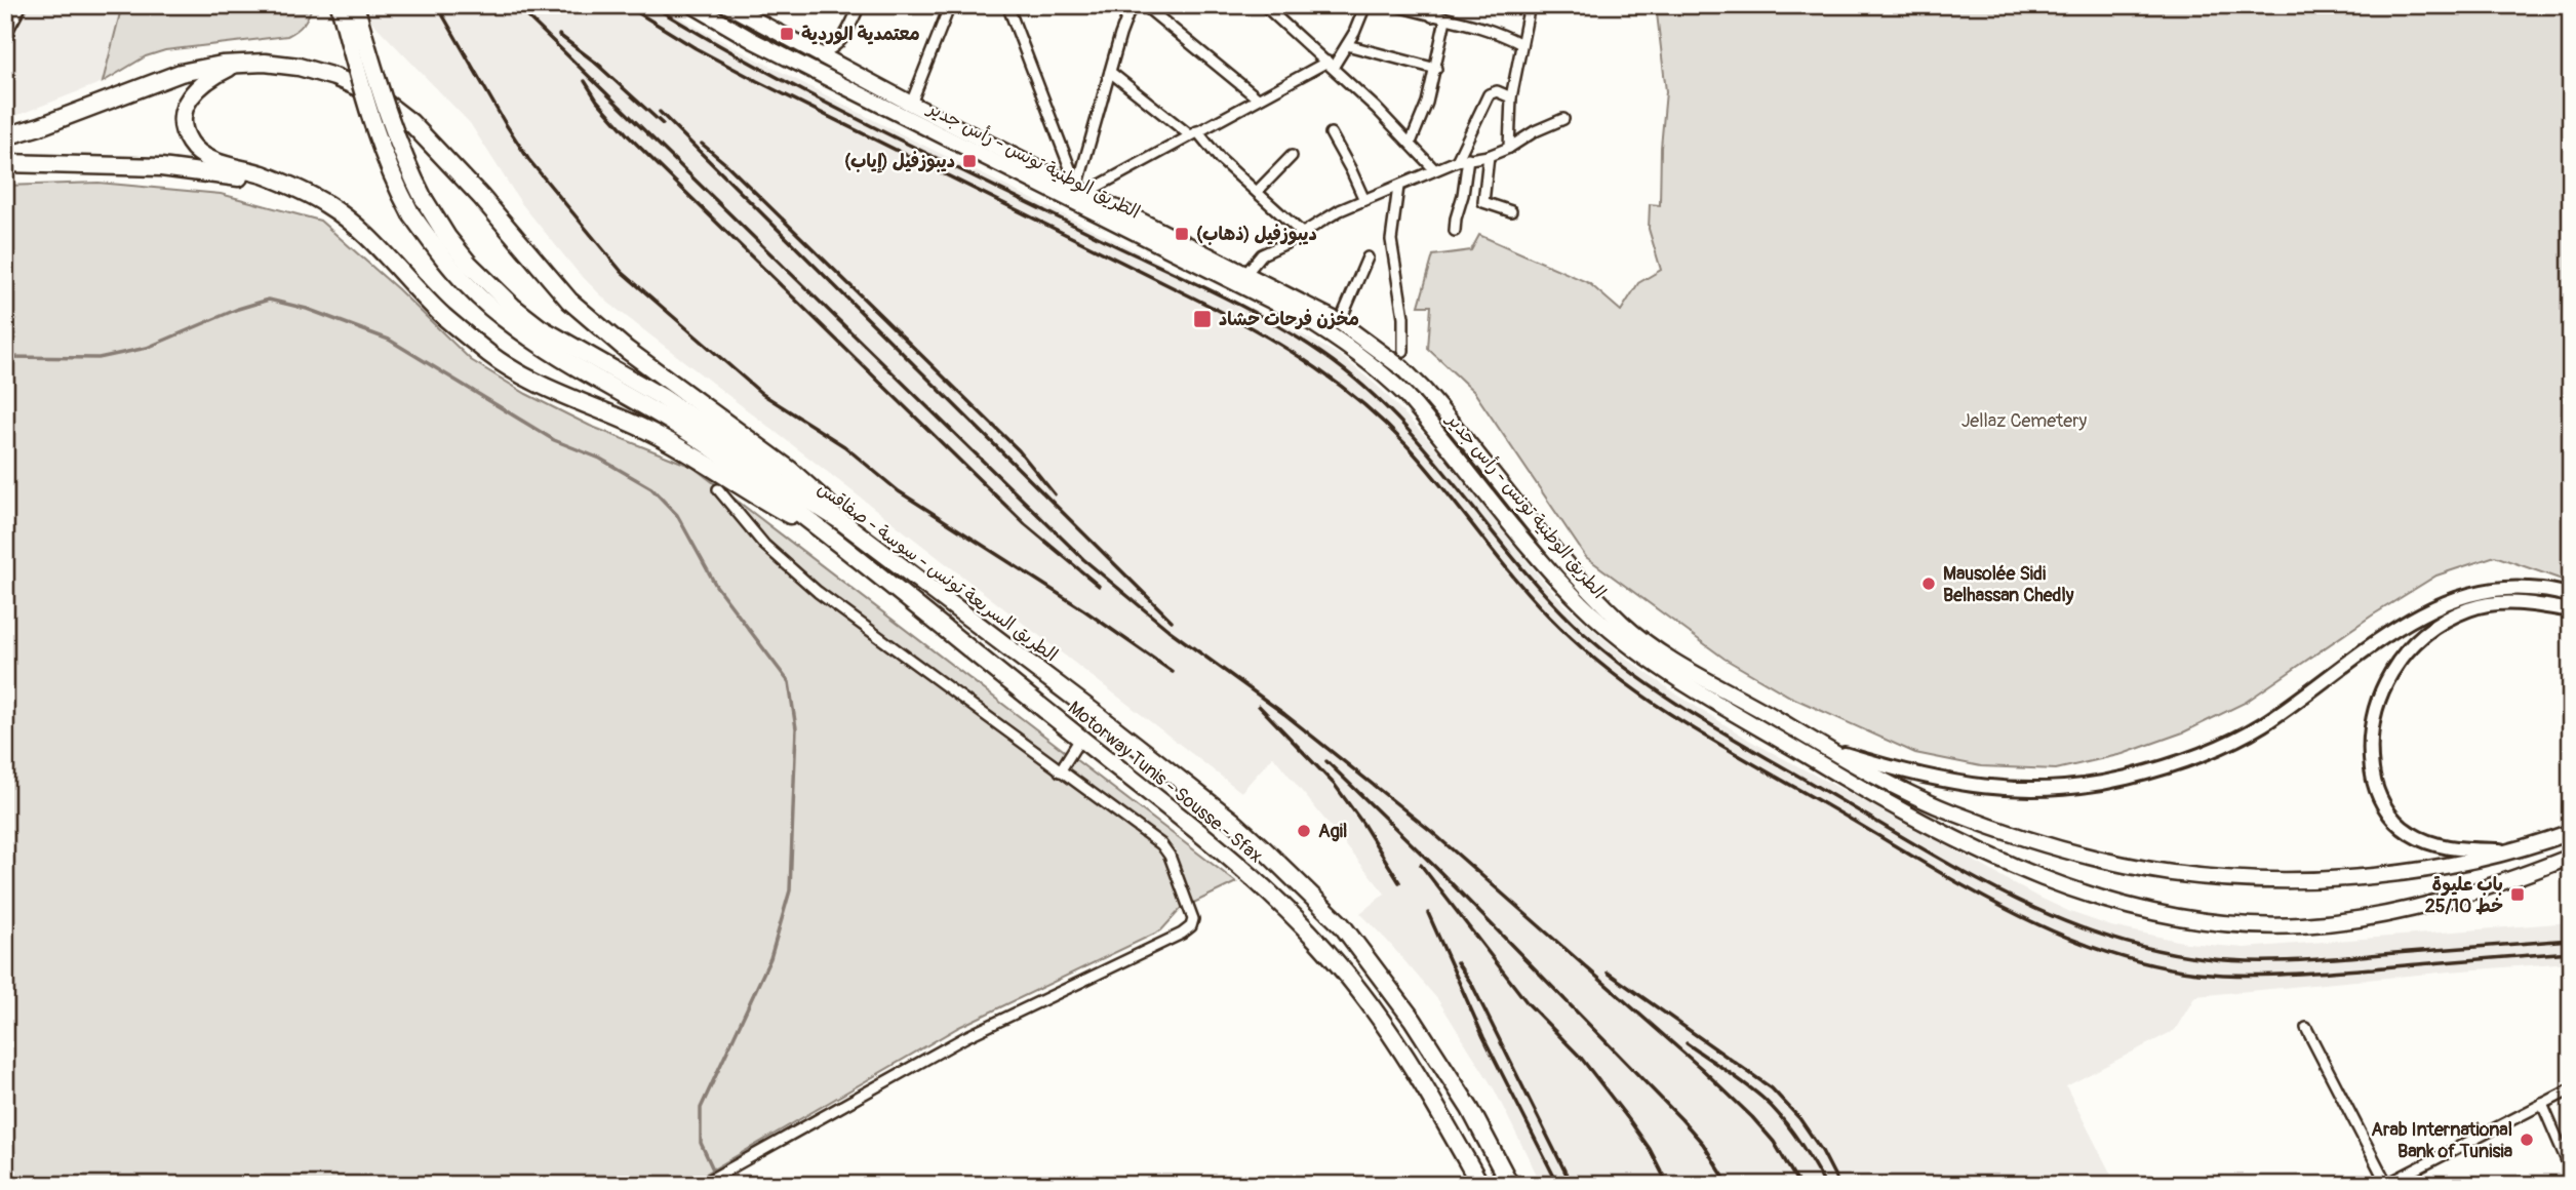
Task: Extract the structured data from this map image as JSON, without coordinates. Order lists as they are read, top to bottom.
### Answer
{
  "streets": {
    "highway": ["الطريق السريعة تونس - سوسة - صفاقس", "Motorway Tunis - Sousse - Sfax"],
    "main road": ["الطريق الوطنية تونس - رأس جدير"]
  },
  "crossings": [
    ["الطريق السريعة تونس - سوسة - صفاقس", "Motorway Tunis - Sousse - Sfax"]
  ],
  "parks": ["Jellaz Cemetery"],
  "places": {
    "transit": [
      "معتمدية الوردية",
      "ديبوزفيل (إياب)",
      "ديبوزفيل (ذهاب)",
      "مخزن فرحات حشاد",
      "باب عليوة خط 25/10"
    ],
    "other": ["Mausolée Sidi Belhassan Chedly", "Agil", "Arab International Bank of Tunisia"]
  }
}
